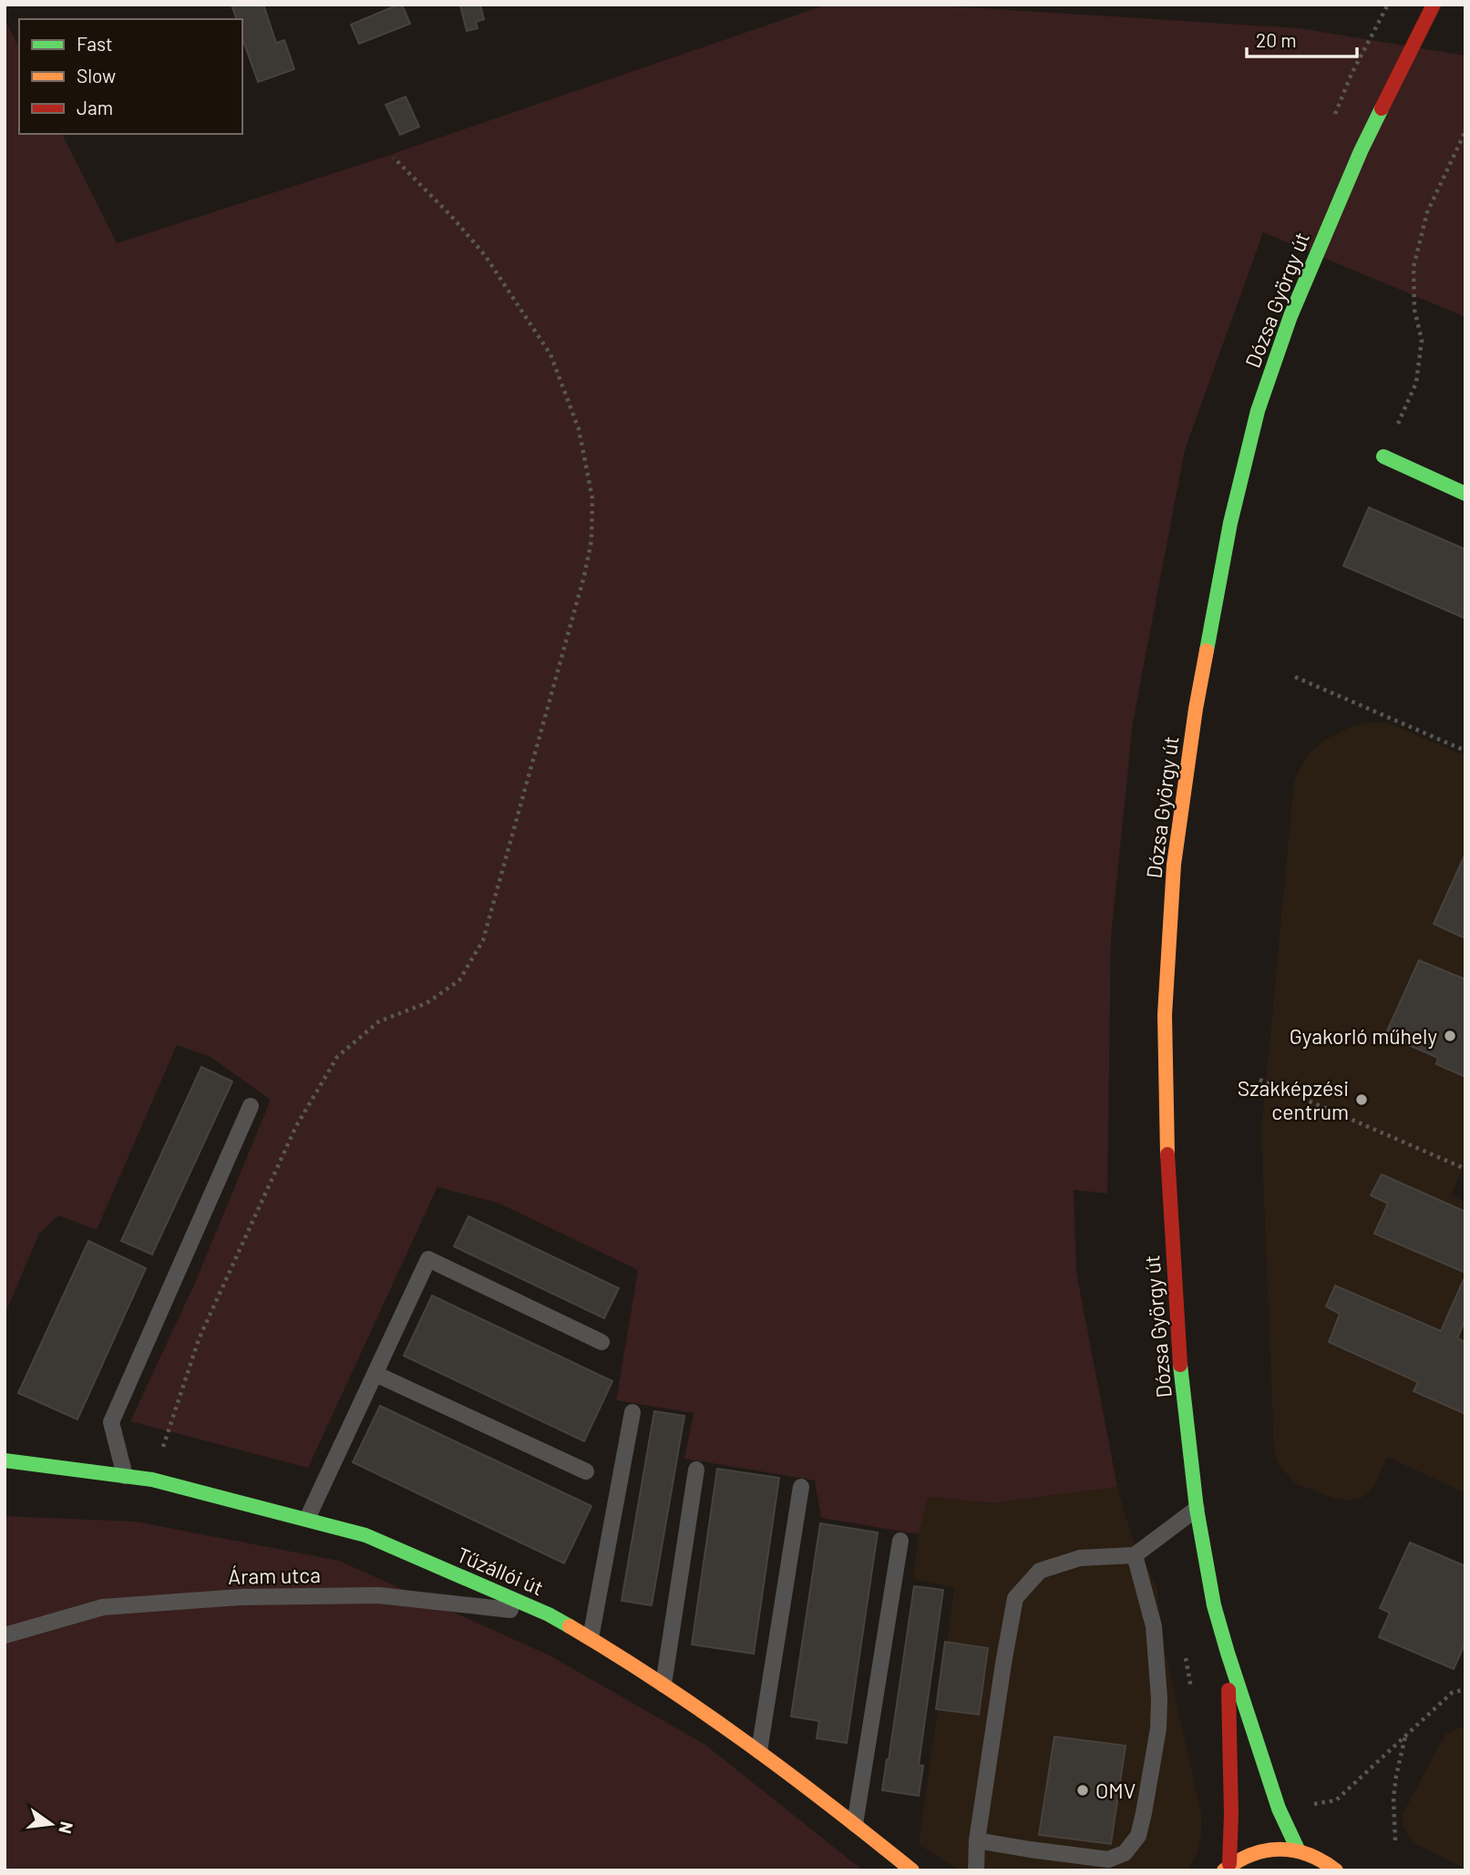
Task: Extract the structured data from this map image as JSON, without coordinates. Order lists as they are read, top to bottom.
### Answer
{
  "streets": {
    "street": ["Dózsa György út", "Tűzállói út"],
    "lane": ["Áram utca"]
  },
  "crossings": [
    ["Tűzállói út", "Áram utca"]
  ],
  "places": ["Gyakorló műhely", "Szakképzési centrum", "OMV"],
  "legend": ["Fast", "Slow", "Jam"],
  "scale_bar": "20 m",
  "north": "right"
}
